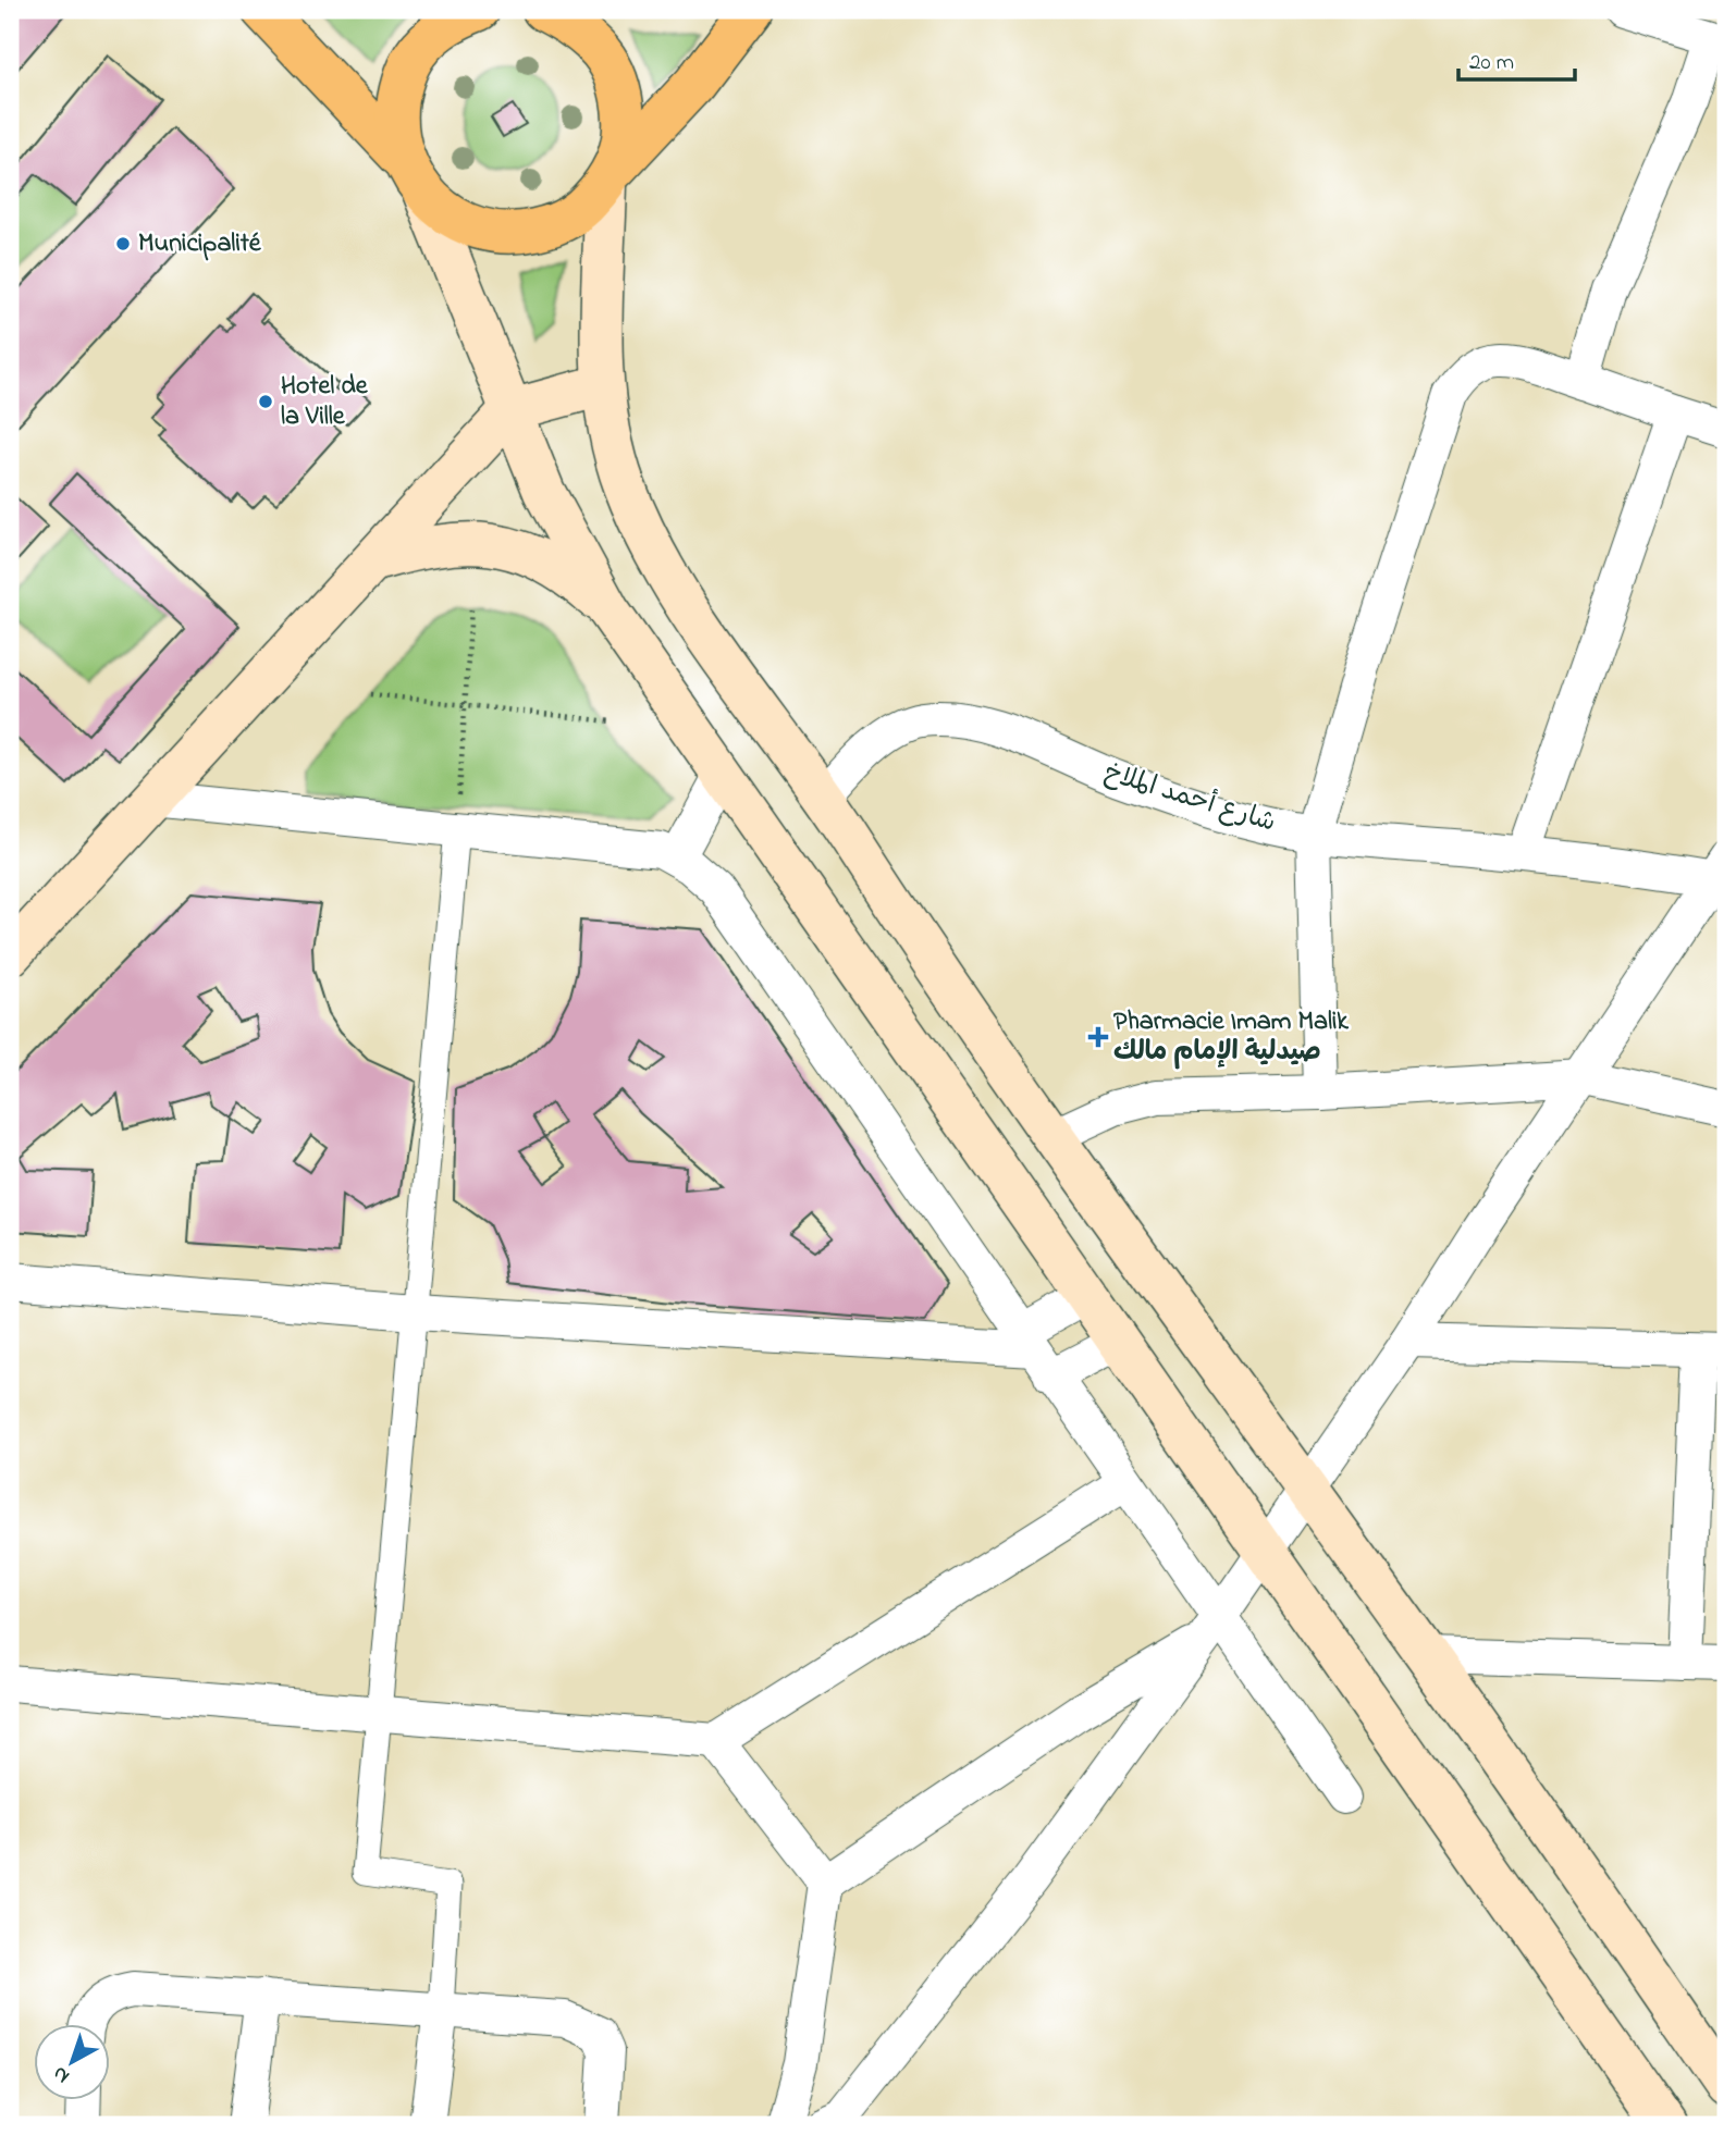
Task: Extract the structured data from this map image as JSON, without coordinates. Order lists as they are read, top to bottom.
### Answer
{
  "streets": {
    "street": ["شارع أحمد الملاخ"]
  },
  "places": {
    "other": ["Municipalité", "Hotel de la Ville"],
    "health": ["Pharmacie Imam Malik صيدلية الإمام مالك"]
  },
  "scale_bar": "20 m",
  "north": "bottom left"
}
